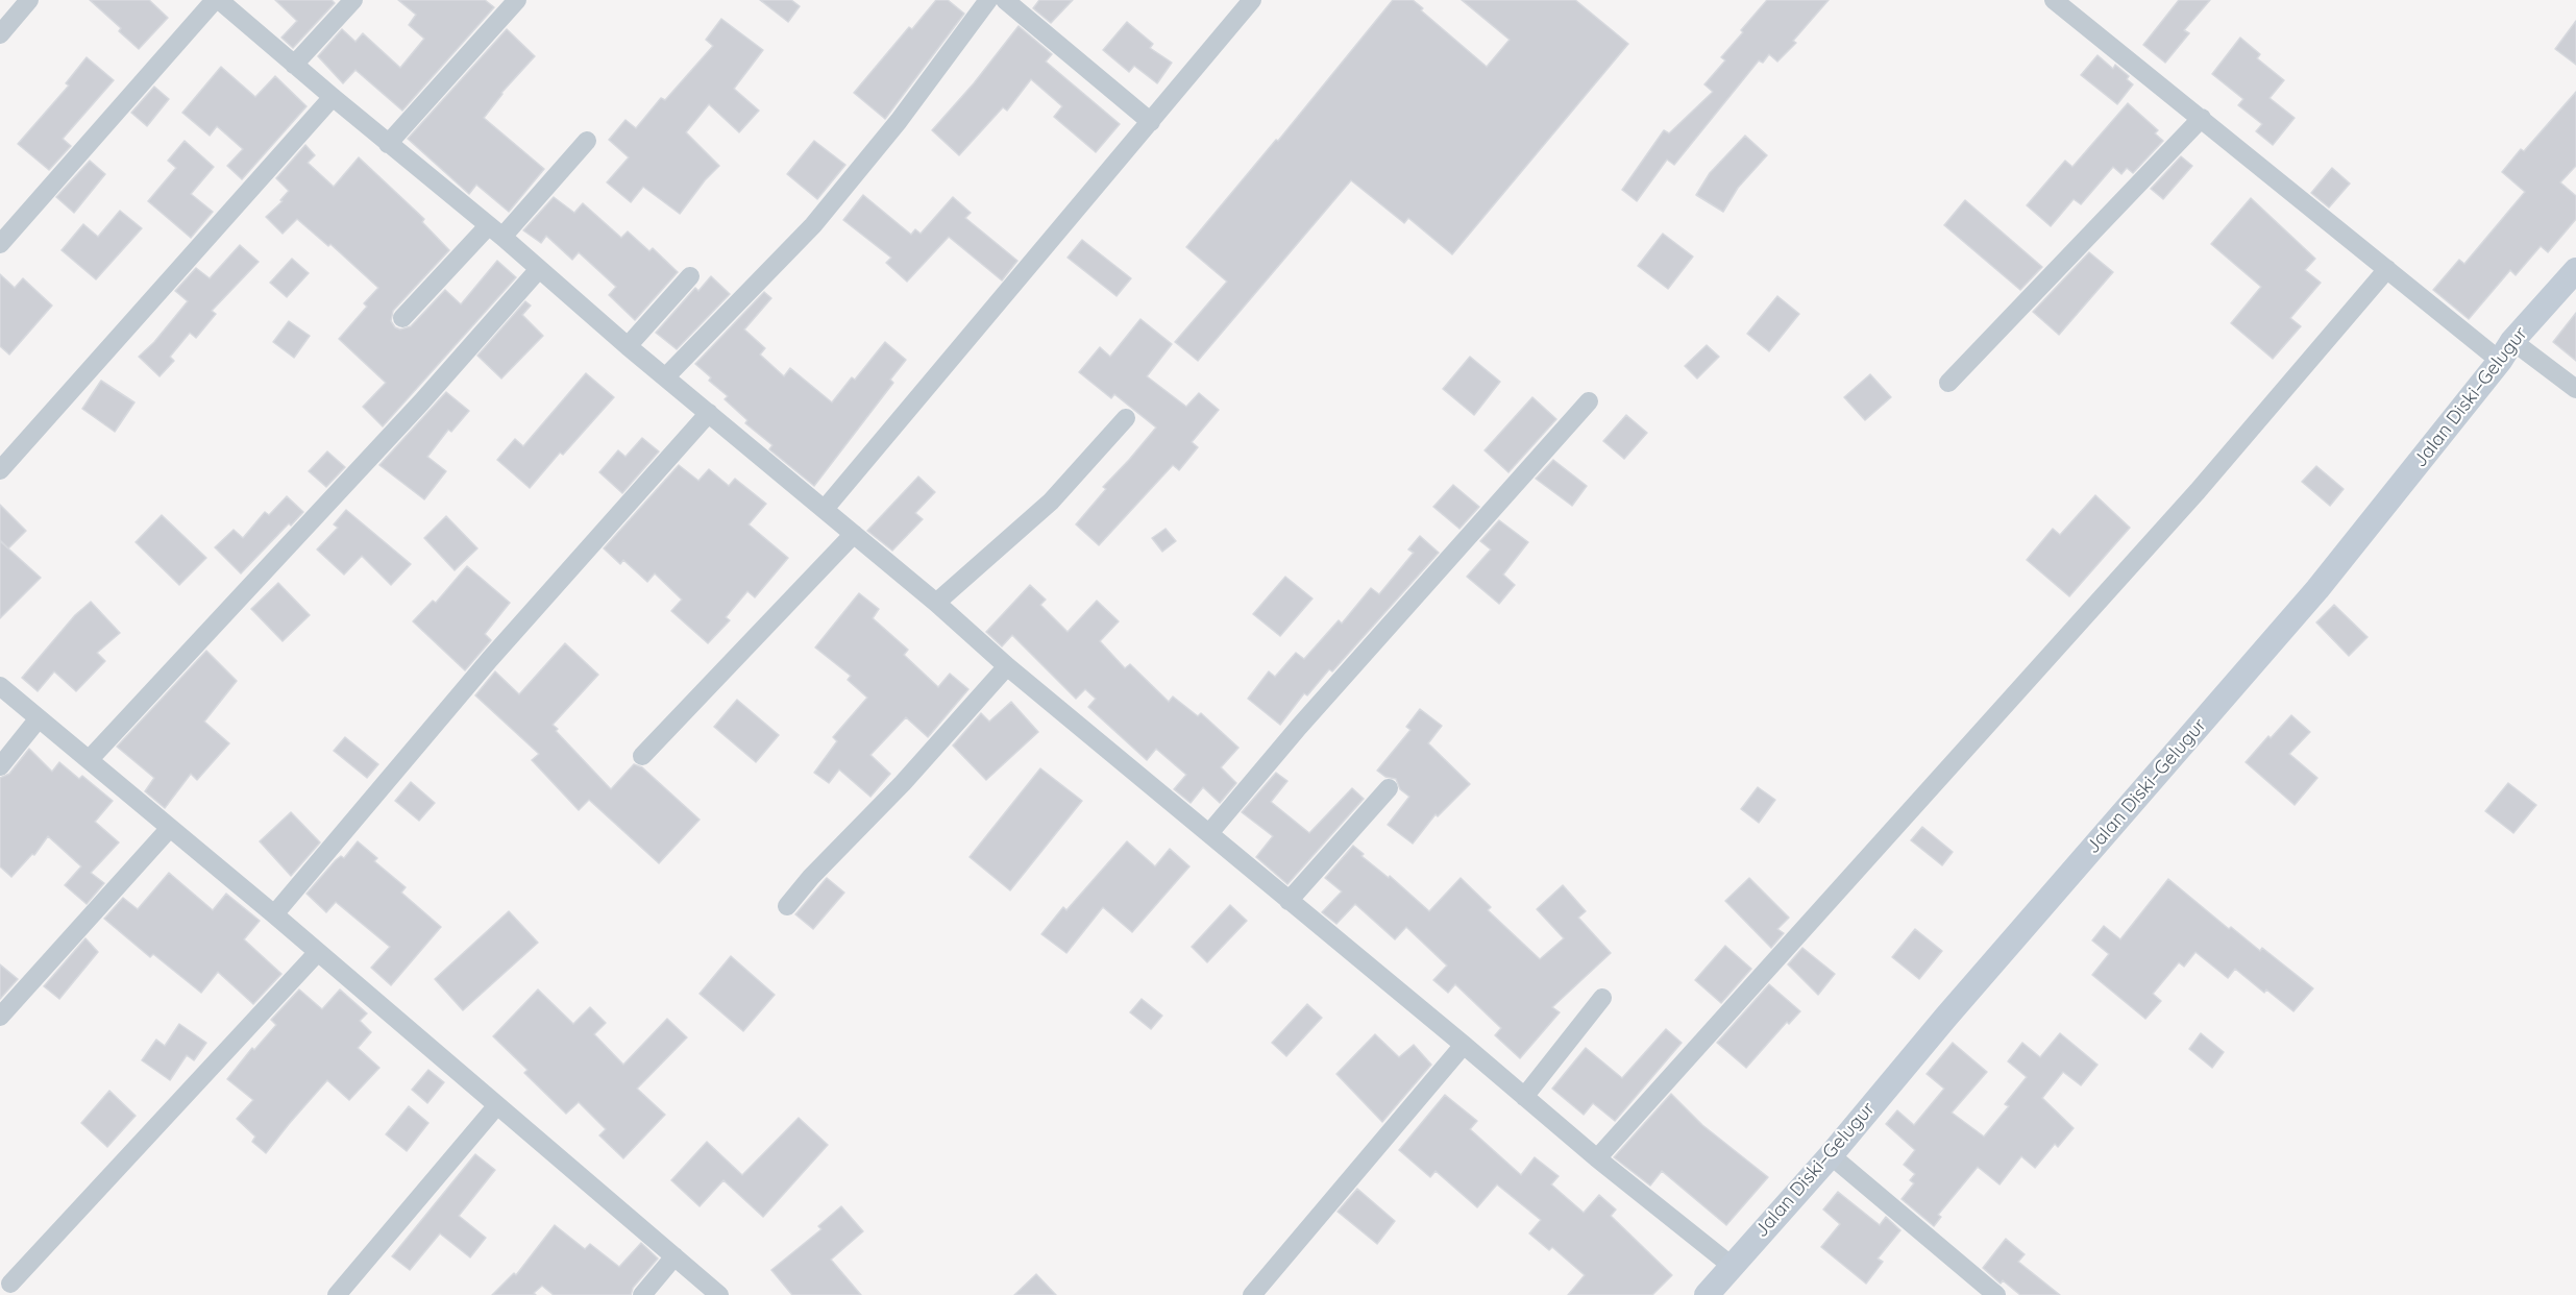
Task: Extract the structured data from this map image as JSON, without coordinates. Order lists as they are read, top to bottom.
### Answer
{
  "streets": {
    "main road": ["Jalan Diski–Gelugur"]
  }
}
